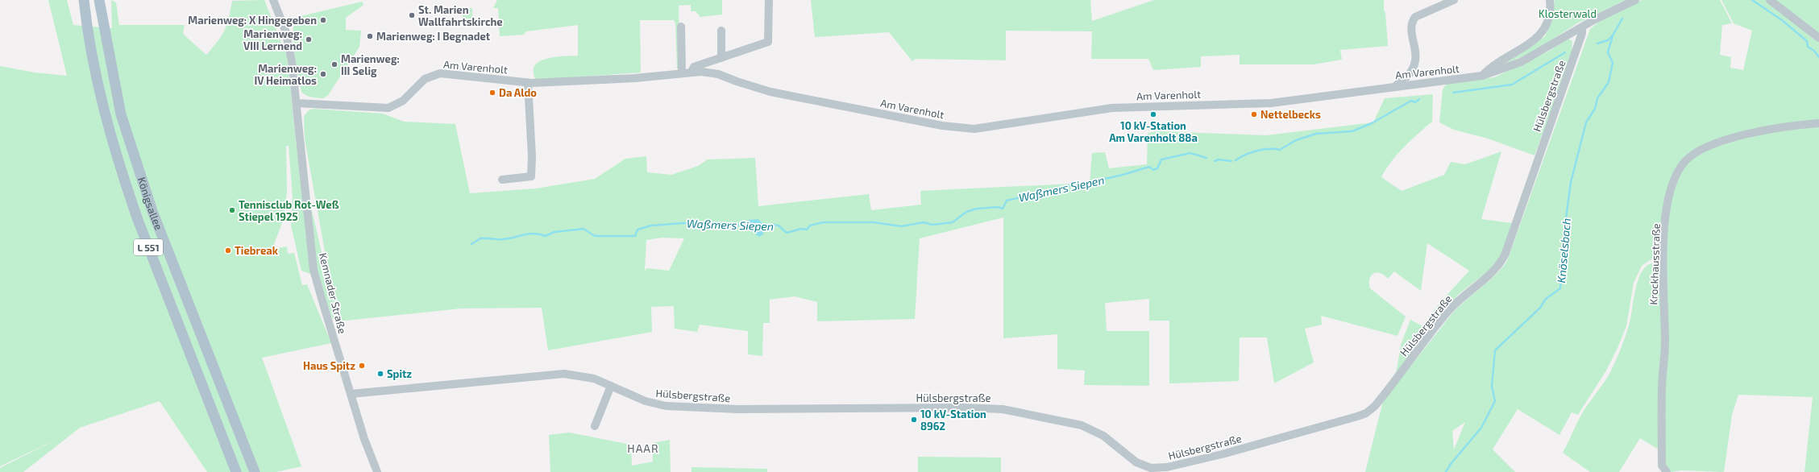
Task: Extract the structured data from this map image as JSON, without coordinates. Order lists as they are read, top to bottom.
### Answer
{
  "streets": {
    "main road": ["Königsallee", "L 551"],
    "street": [
      "Am Varenholt",
      "Hülsbergstraße",
      "Krockhausstraße",
      "Kemnader Straße"
    ]
  },
  "crossings": [
    ["Am Varenholt", "Hülsbergstraße"],
    ["Am Varenholt", "Kemnader Straße"],
    ["Hülsbergstraße", "Kemnader Straße"]
  ],
  "districts": ["HAAR"],
  "water": ["Waßmers Siepen", "Knöselsbach"],
  "parks": ["Klosterwald"],
  "places": [
    "St. Marien Wallfahrtskirche",
    "Marienweg: X Hingegeben",
    "Marienweg: I Begnadet",
    "Marienweg: VIII Lernend",
    "Marienweg: III Selig",
    "Marienweg: IV Heimatlos",
    "Da Aldo",
    "10 kV-Station Am Varenholt 88a",
    "Nettelbecks",
    "Tennisclub Rot-Weß Stiepel 1925",
    "Tiebreak",
    "Haus Spitz",
    "Spitz",
    "10 kV-Station 8962"
  ]
}
